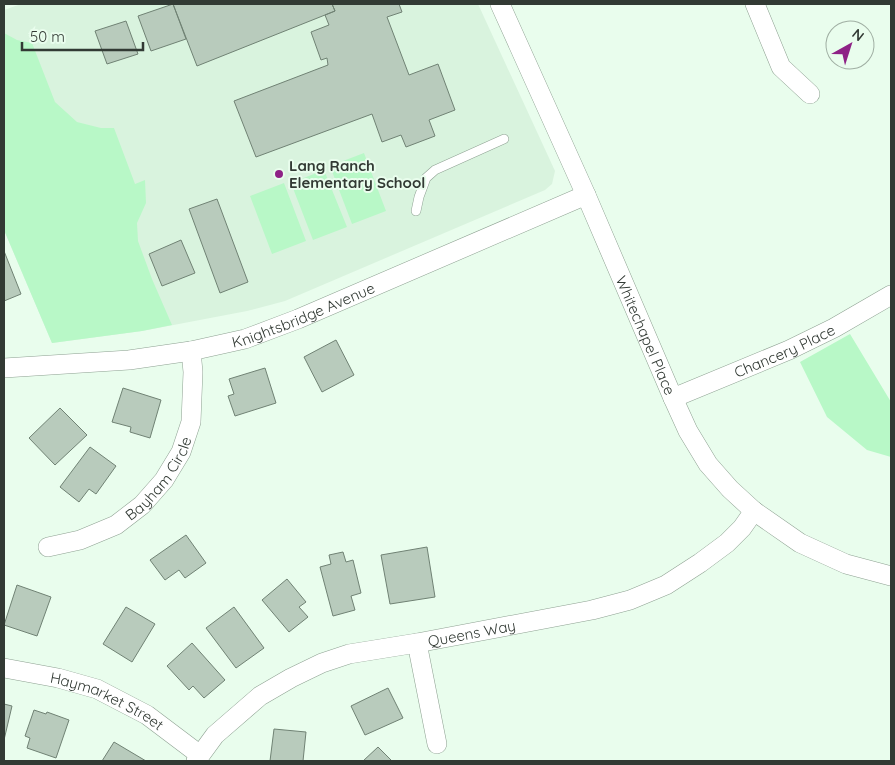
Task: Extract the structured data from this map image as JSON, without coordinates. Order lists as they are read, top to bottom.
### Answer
{
  "streets": {
    "street": [
      "Knightsbridge Avenue",
      "Whitechapel Place",
      "Chancery Place",
      "Bayham Circle",
      "Queens Way",
      "Haymarket Street"
    ]
  },
  "crossings": [
    ["Knightsbridge Avenue", "Whitechapel Place"],
    ["Knightsbridge Avenue", "Bayham Circle"],
    ["Whitechapel Place", "Chancery Place"],
    ["Whitechapel Place", "Queens Way"],
    ["Queens Way", "Haymarket Street"]
  ],
  "places": ["Lang Ranch Elementary School"],
  "scale_bar": "50 m",
  "north": "top right"
}
